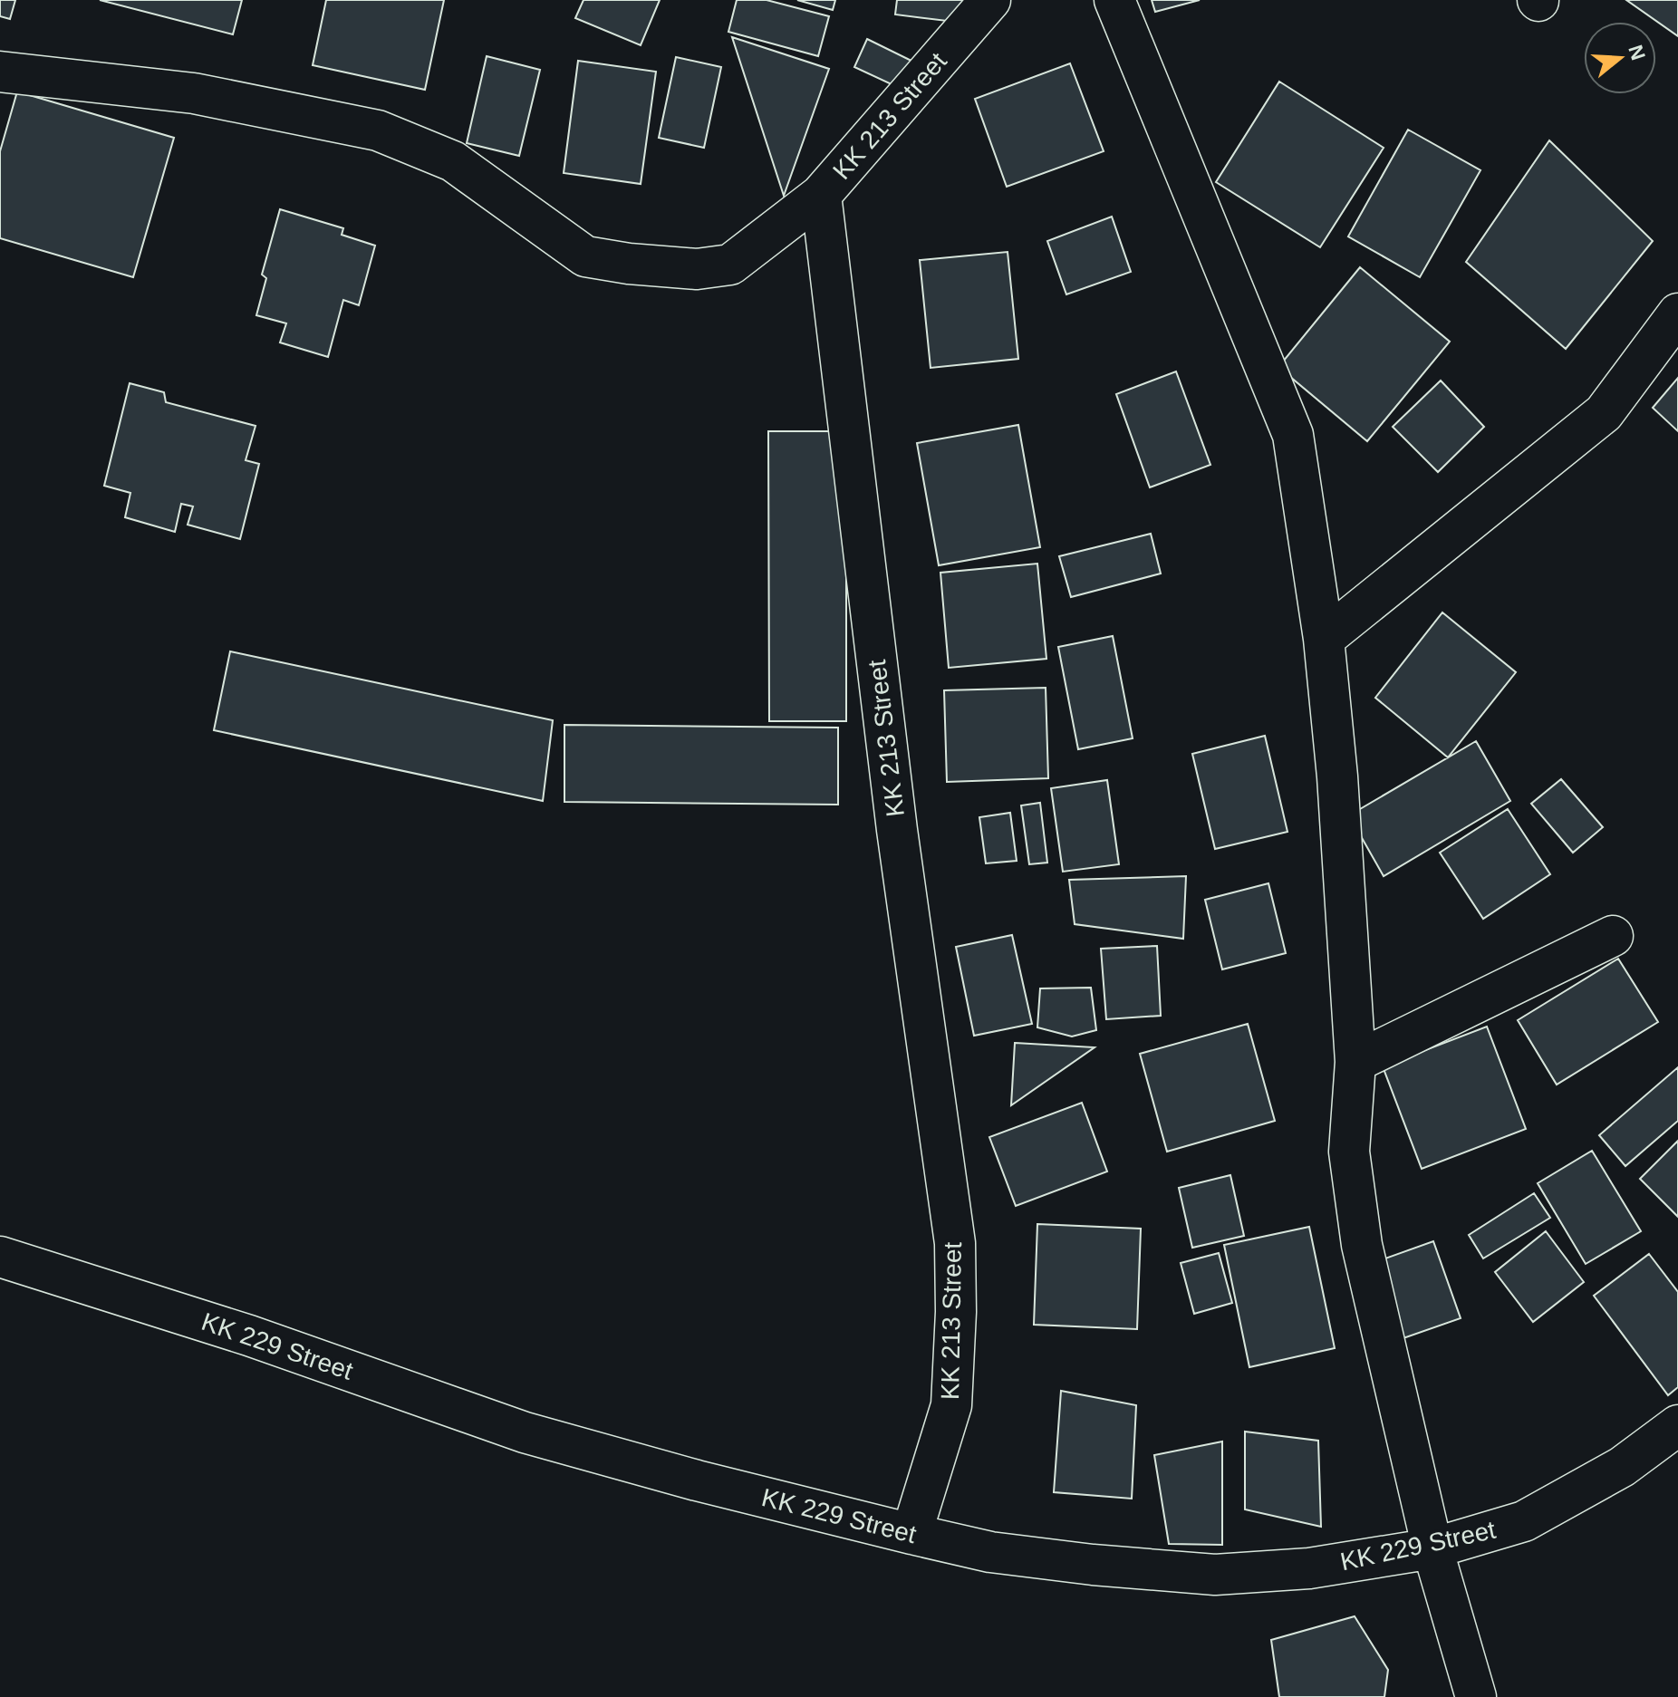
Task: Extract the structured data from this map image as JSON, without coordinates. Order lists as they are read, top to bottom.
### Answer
{
  "streets": {
    "street": ["KK 213 Street", "KK 229 Street"]
  },
  "crossings": [
    ["KK 213 Street", "KK 229 Street"]
  ],
  "north": "right"
}
